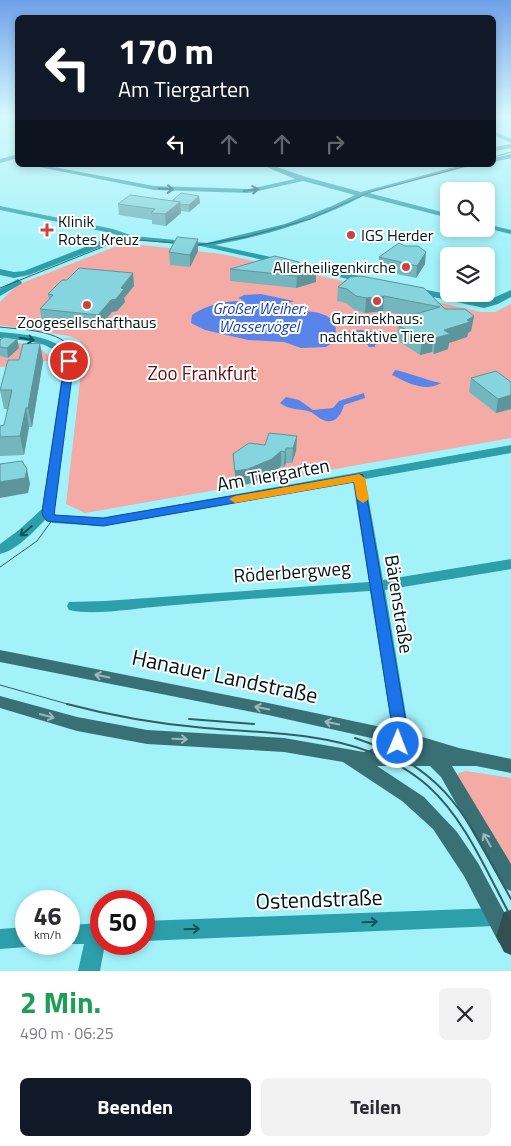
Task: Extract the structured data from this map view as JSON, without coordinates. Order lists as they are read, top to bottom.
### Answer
{
  "streets": {
    "main road": ["Hanauer Landstraße"],
    "street": [
      "Am Tiergarten",
      "Röderbergweg",
      "Bärenstraße",
      "Ostendstraße"
    ]
  },
  "crossings": [
    ["Am Tiergarten", "Bärenstraße"],
    ["Röderbergweg", "Bärenstraße"],
    ["Bärenstraße", "Hanauer Landstraße"]
  ],
  "one_way": ["Ostendstraße"],
  "water": ["Großer Weiher: Wasservögel"],
  "parks": ["Zoo Frankfurt"],
  "places": {
    "health": ["Klinik Rotes Kreuz"],
    "other": [
      "IGS Herder",
      "Allerheiligenkirche",
      "Grzimekhaus: nachtaktive Tiere",
      "Zoogesellschafthaus"
    ]
  },
  "page": {
    "turn": ["170 m", "Am Tiergarten"],
    "speed": "46 km/h",
    "limit": "50",
    "heading": ["2 Min.", "490 m · 06:25"],
    "buttons": ["Beenden", "Teilen"]
  }
}
